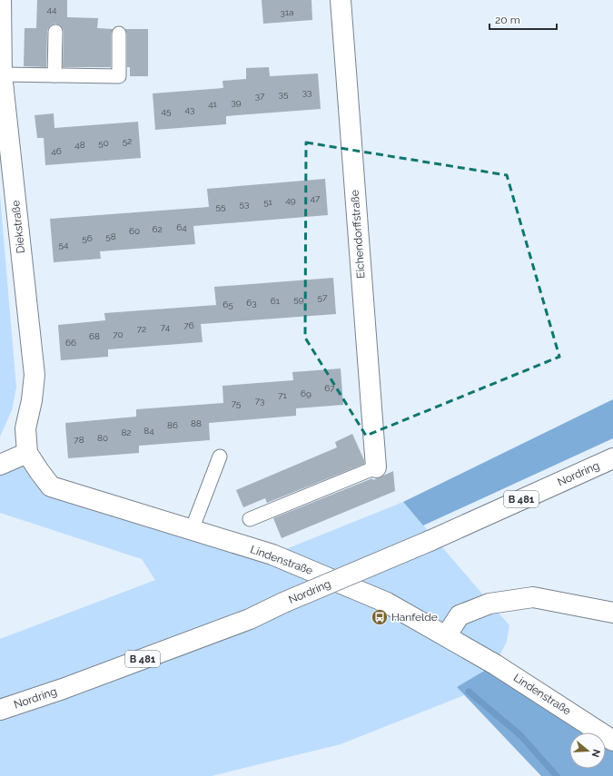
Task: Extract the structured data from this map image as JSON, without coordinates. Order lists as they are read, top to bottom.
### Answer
{
  "streets": {
    "street": [
      "Diekstraße",
      "Eichendorffstraße",
      "Nordring",
      "B 481",
      "Lindenstraße"
    ]
  },
  "crossings": [
    ["Diekstraße", "Lindenstraße"]
  ],
  "places": {
    "bus stop": ["Hanfelde"]
  },
  "house_numbers": [
    "44",
    "31a",
    "33",
    "35",
    "37",
    "39",
    "41",
    "43",
    "45",
    "52",
    "50",
    "48",
    "46",
    "47",
    "49",
    "51",
    "53",
    "55",
    "64",
    "62",
    "60",
    "58",
    "56",
    "54",
    "57",
    "59",
    "61",
    "63",
    "65",
    "76",
    "74",
    "72",
    "70",
    "68",
    "66",
    "67",
    "69",
    "71",
    "73",
    "75",
    "88",
    "86",
    "84",
    "82",
    "80",
    "78"
  ],
  "scale_bar": "20 m",
  "north": "right"
}
